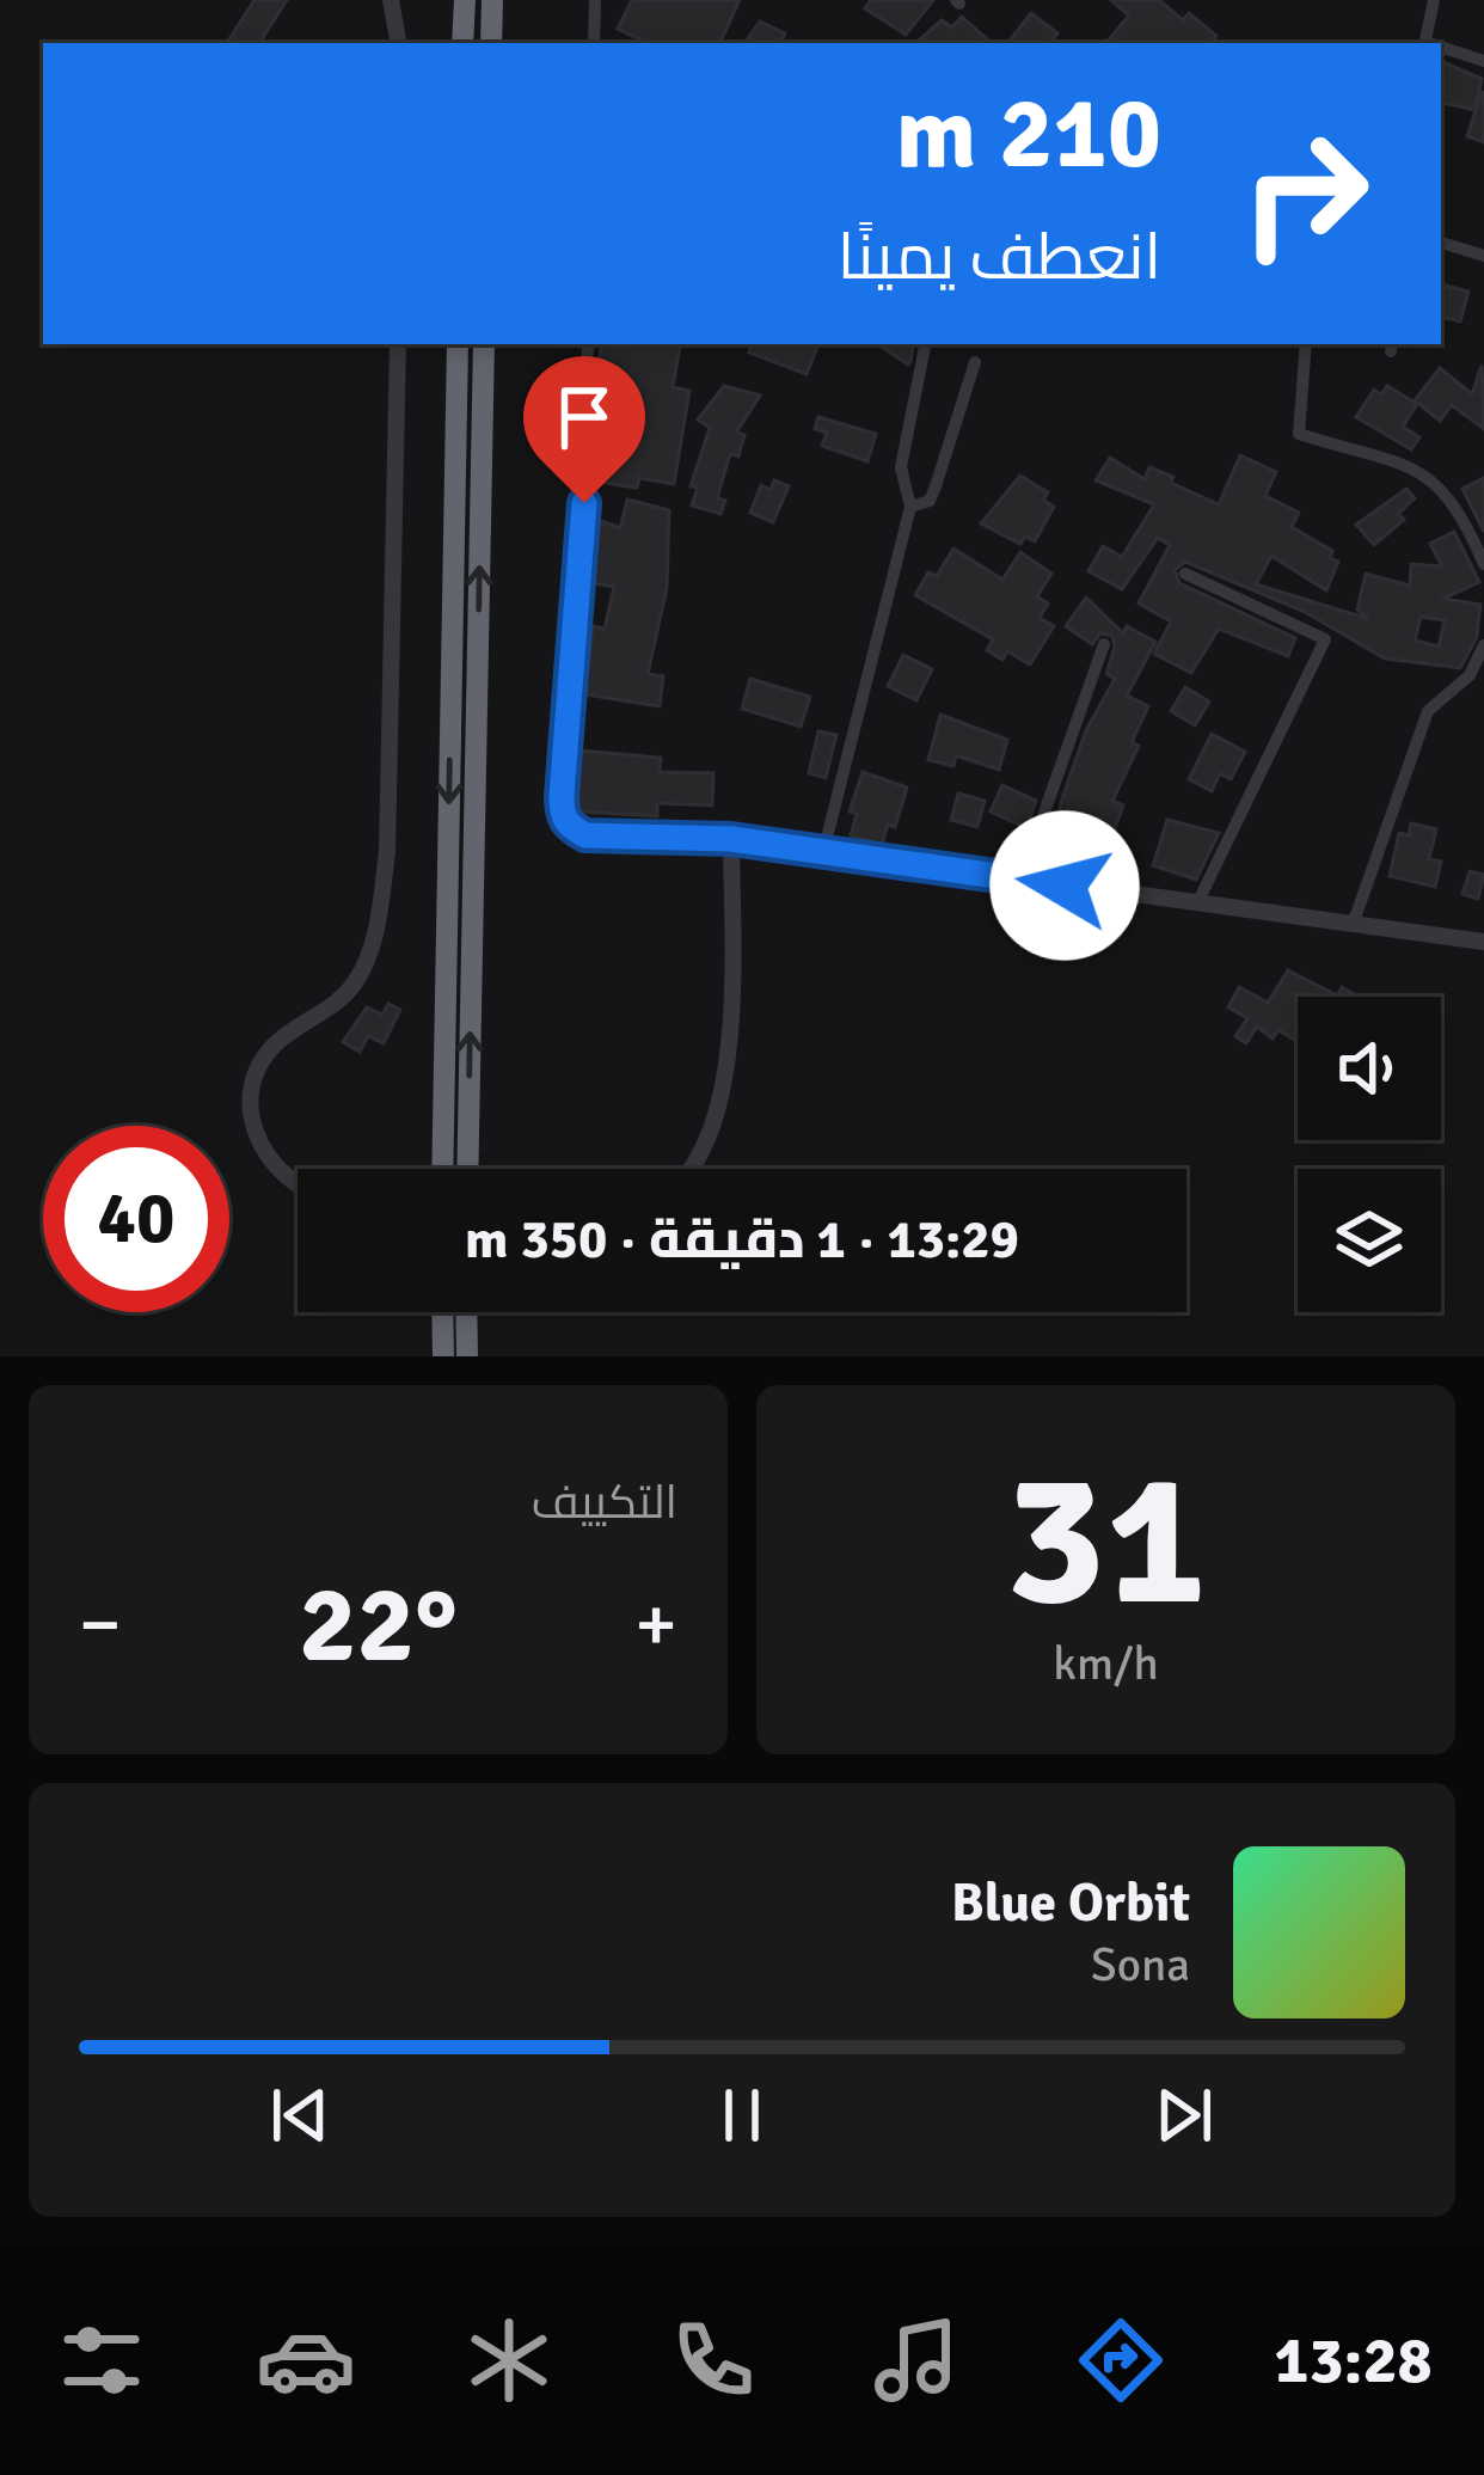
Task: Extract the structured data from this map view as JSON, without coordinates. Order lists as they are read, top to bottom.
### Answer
{
  "page": {
    "turn": ["210 m", "انعطف يمينًا"],
    "limit": "40",
    "trip": "13:29 · 1 دقيقة · 350 m",
    "tile": [
      ["31", "km/h"],
      "التكييف"
    ],
    "heat": ["−", "22°", "+"],
    "song": ["Blue Orbit", "Sona"],
    "tabs": "13:28"
  }
}
